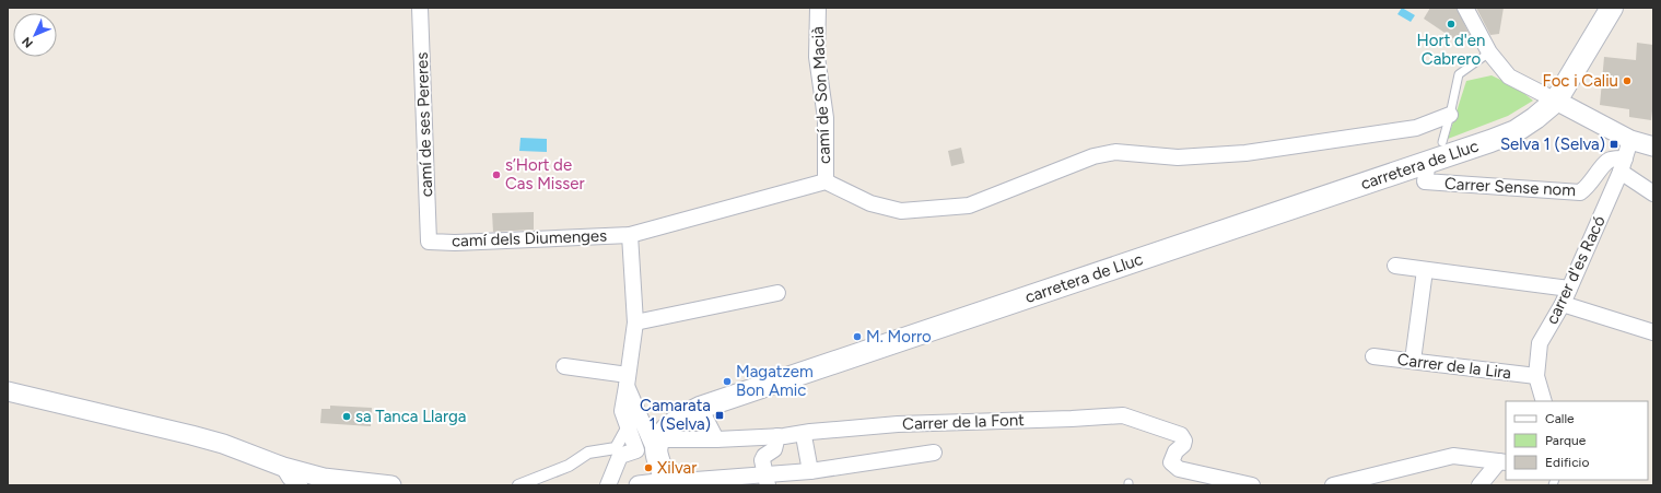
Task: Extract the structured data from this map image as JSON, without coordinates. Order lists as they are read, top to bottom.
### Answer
{
  "streets": {
    "main road": ["carretera de Lluc"],
    "street": [
      "camí de Son Macià",
      "camí de ses Pereres",
      "Carrer Sense nom",
      "camí dels Diumenges",
      "carrer d'es Racó",
      "Carrer de la Lira",
      "Carrer de la Font"
    ]
  },
  "crossings": [
    ["camí de Son Macià", "camí dels Diumenges"],
    ["camí de ses Pereres", "camí dels Diumenges"],
    ["carretera de Lluc", "Carrer Sense nom"],
    ["carretera de Lluc", "Carrer de la Font"],
    ["Carrer Sense nom", "carrer d'es Racó"],
    ["carrer d'es Racó", "Carrer de la Lira"]
  ],
  "places": {
    "other": [
      "Hort d'en Cabrero",
      "Foc i Caliu",
      "s’Hort de Cas Misser",
      "M. Morro",
      "Magatzem Bon Amic",
      "sa Tanca Llarga",
      "Xilvar"
    ],
    "transit": ["Selva 1 (Selva)", "Camarata 1 (Selva)"]
  },
  "legend": ["Calle", "Parque", "Edificio"],
  "north": "bottom left"
}
